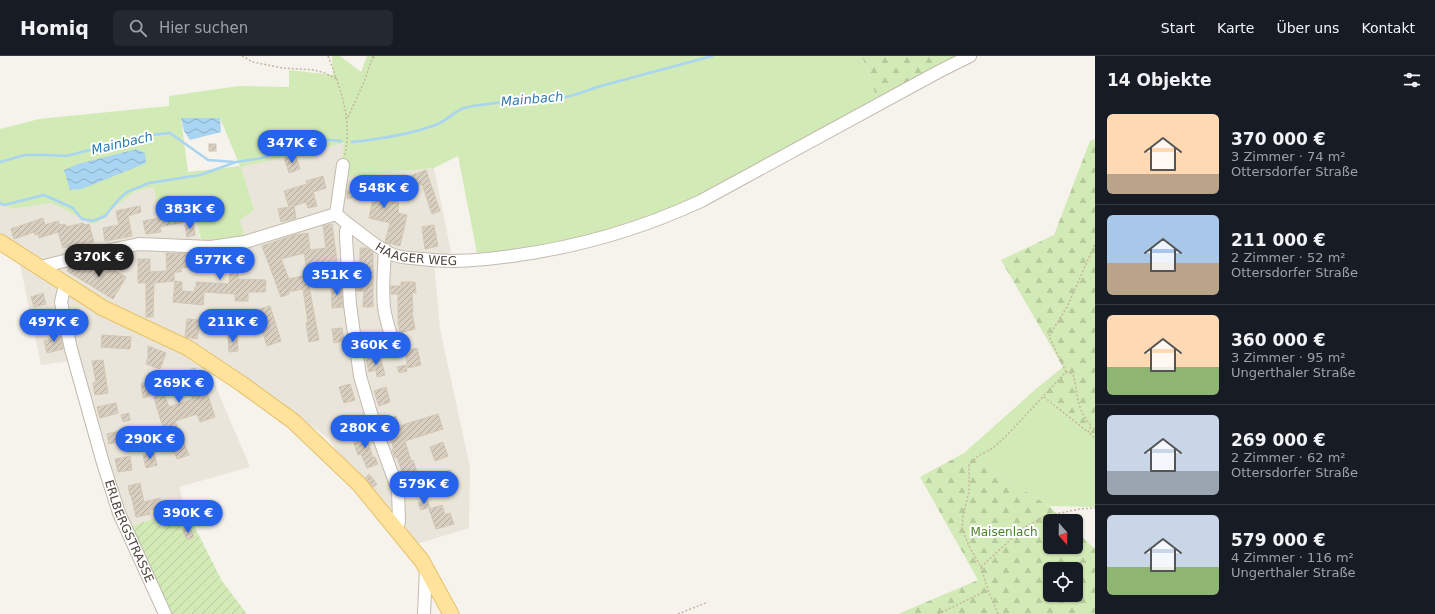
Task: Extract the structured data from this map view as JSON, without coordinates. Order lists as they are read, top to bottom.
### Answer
{
  "streets": {
    "street": ["HAAGER WEG", "ERLBERGSTRASSE"]
  },
  "water": ["Mainbach"],
  "parks": ["Maisenlach"],
  "north": "bottom",
  "page": {
    "header": "Homiq",
    "search": "Hier suchen",
    "nav": [
      "Start",
      "Karte",
      "Über uns",
      "Kontakt"
    ],
    "heading": "14 Objekte",
    "list": [
      {
        "name": "370 000 €",
        "note": "3 Zimmer · 74 m² · Ottersdorfer Straße"
      },
      {
        "name": "211 000 €",
        "note": "2 Zimmer · 52 m² · Ottersdorfer Straße"
      },
      {
        "name": "360 000 €",
        "note": "3 Zimmer · 95 m² · Ungerthaler Straße"
      },
      {
        "name": "269 000 €",
        "note": "2 Zimmer · 62 m² · Ottersdorfer Straße"
      },
      {
        "name": "579 000 €",
        "note": "4 Zimmer · 116 m² · Ungerthaler Straße"
      }
    ],
    "price": [
      "347K €",
      "548K €",
      "383K €",
      "370K €",
      "577K €",
      "351K €",
      "497K €",
      "211K €",
      "360K €",
      "269K €",
      "280K €",
      "290K €",
      "579K €",
      "390K €"
    ]
  }
}
